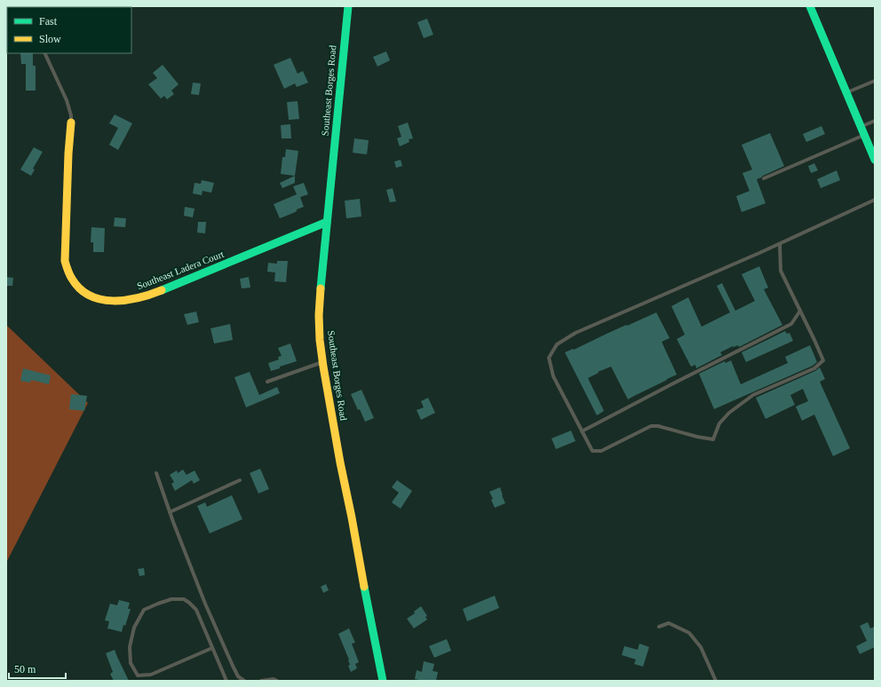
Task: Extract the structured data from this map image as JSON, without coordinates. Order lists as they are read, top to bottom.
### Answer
{
  "streets": {
    "street": ["Southeast Borges Road", "Southeast Ladera Court"]
  },
  "crossings": [
    ["Southeast Borges Road", "Southeast Ladera Court"]
  ],
  "legend": ["Fast", "Slow"],
  "scale_bar": "50 m"
}
